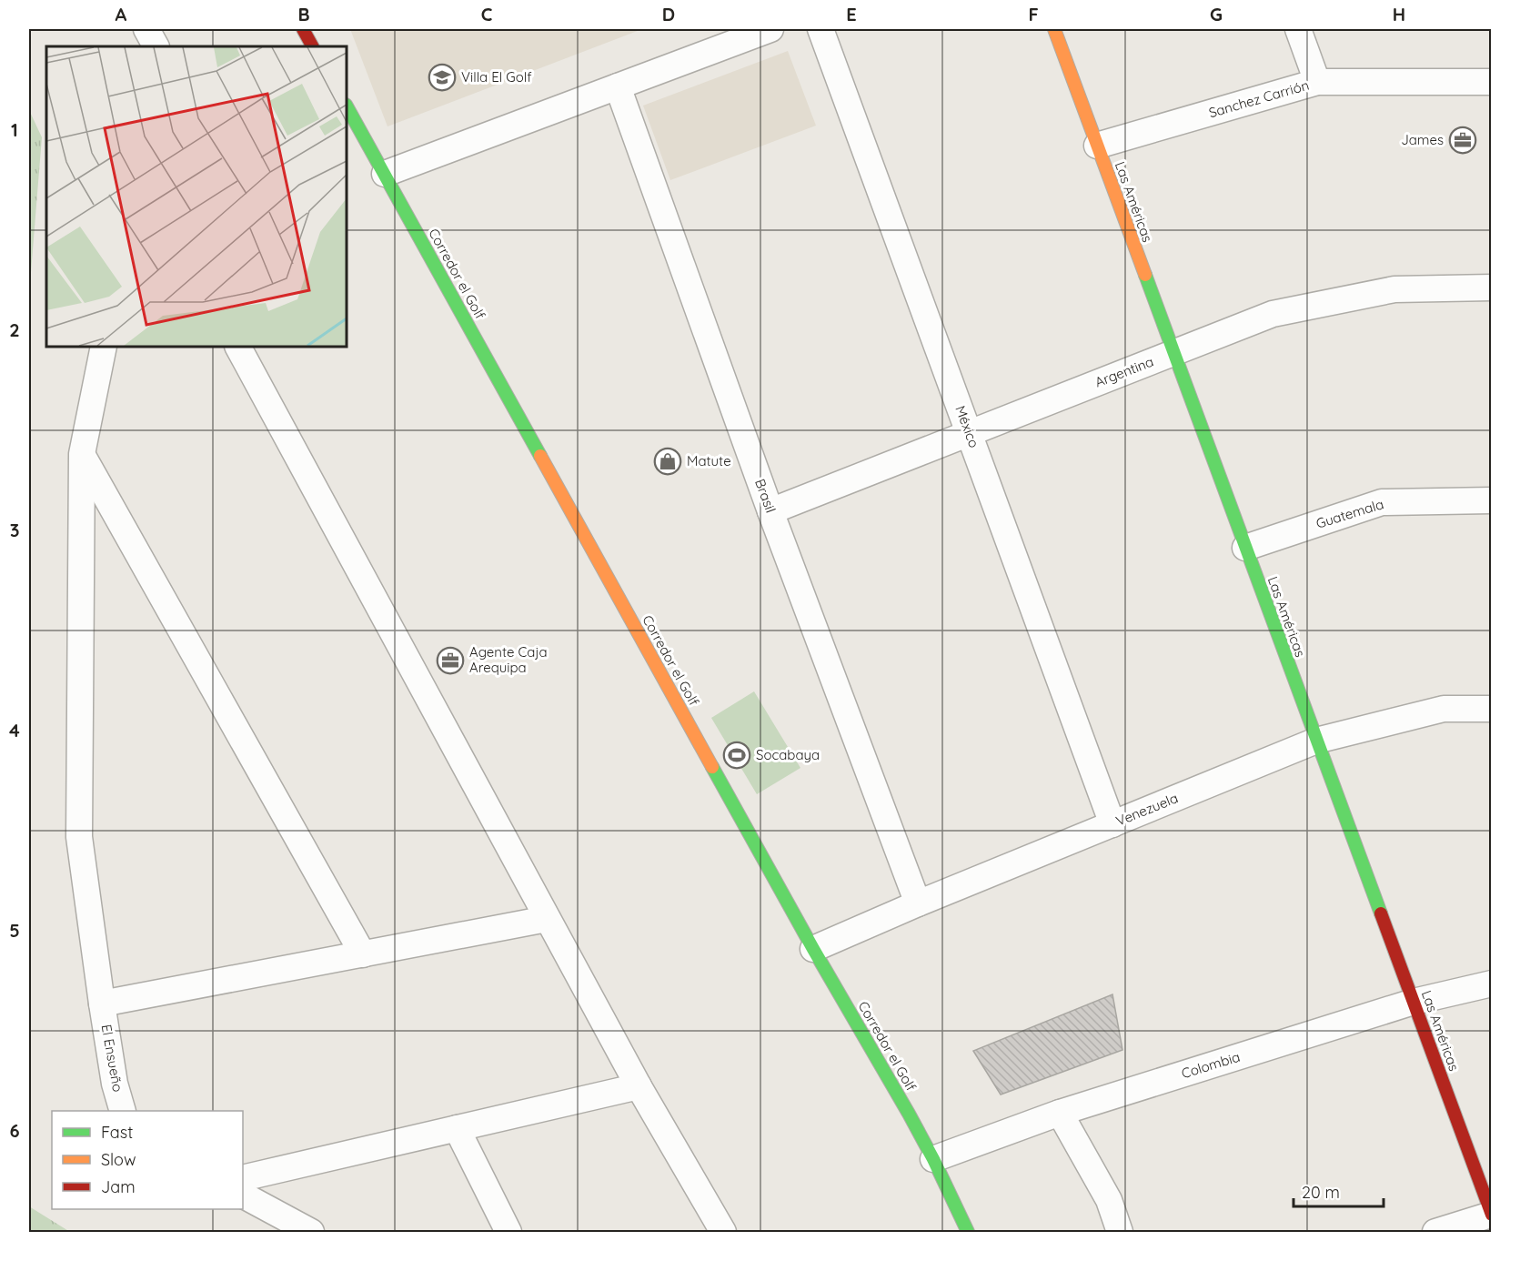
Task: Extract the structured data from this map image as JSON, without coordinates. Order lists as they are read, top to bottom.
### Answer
{
  "streets": {
    "street": [
      "Sanchez Carrión",
      "Las Américas",
      "Corredor el Golf",
      "Argentina",
      "México",
      "Brasil",
      "Guatemala",
      "Venezuela",
      "El Ensueño",
      "Colombia"
    ]
  },
  "crossings": [
    ["Sanchez Carrión", "Las Américas"],
    ["Las Américas", "Argentina"],
    ["Las Américas", "Guatemala"],
    ["Las Américas", "Venezuela"],
    ["Las Américas", "Colombia"],
    ["Corredor el Golf", "Venezuela"],
    ["Corredor el Golf", "Colombia"],
    ["Argentina", "México"],
    ["Argentina", "Brasil"],
    ["México", "Venezuela"],
    ["Brasil", "Venezuela"]
  ],
  "places": {
    "school or university": ["Villa El Golf"],
    "office": ["James", "Agente Caja Arequipa"],
    "shop": ["Matute"],
    "sports": ["Socabaya"]
  },
  "legend": ["Fast", "Slow", "Jam"],
  "scale_bar": "20 m",
  "grid": {
    "columns": [
      "A",
      "B",
      "C",
      "D",
      "E",
      "F",
      "G",
      "H"
    ],
    "rows": [
      "1",
      "2",
      "3",
      "4",
      "5",
      "6"
    ]
  }
}
